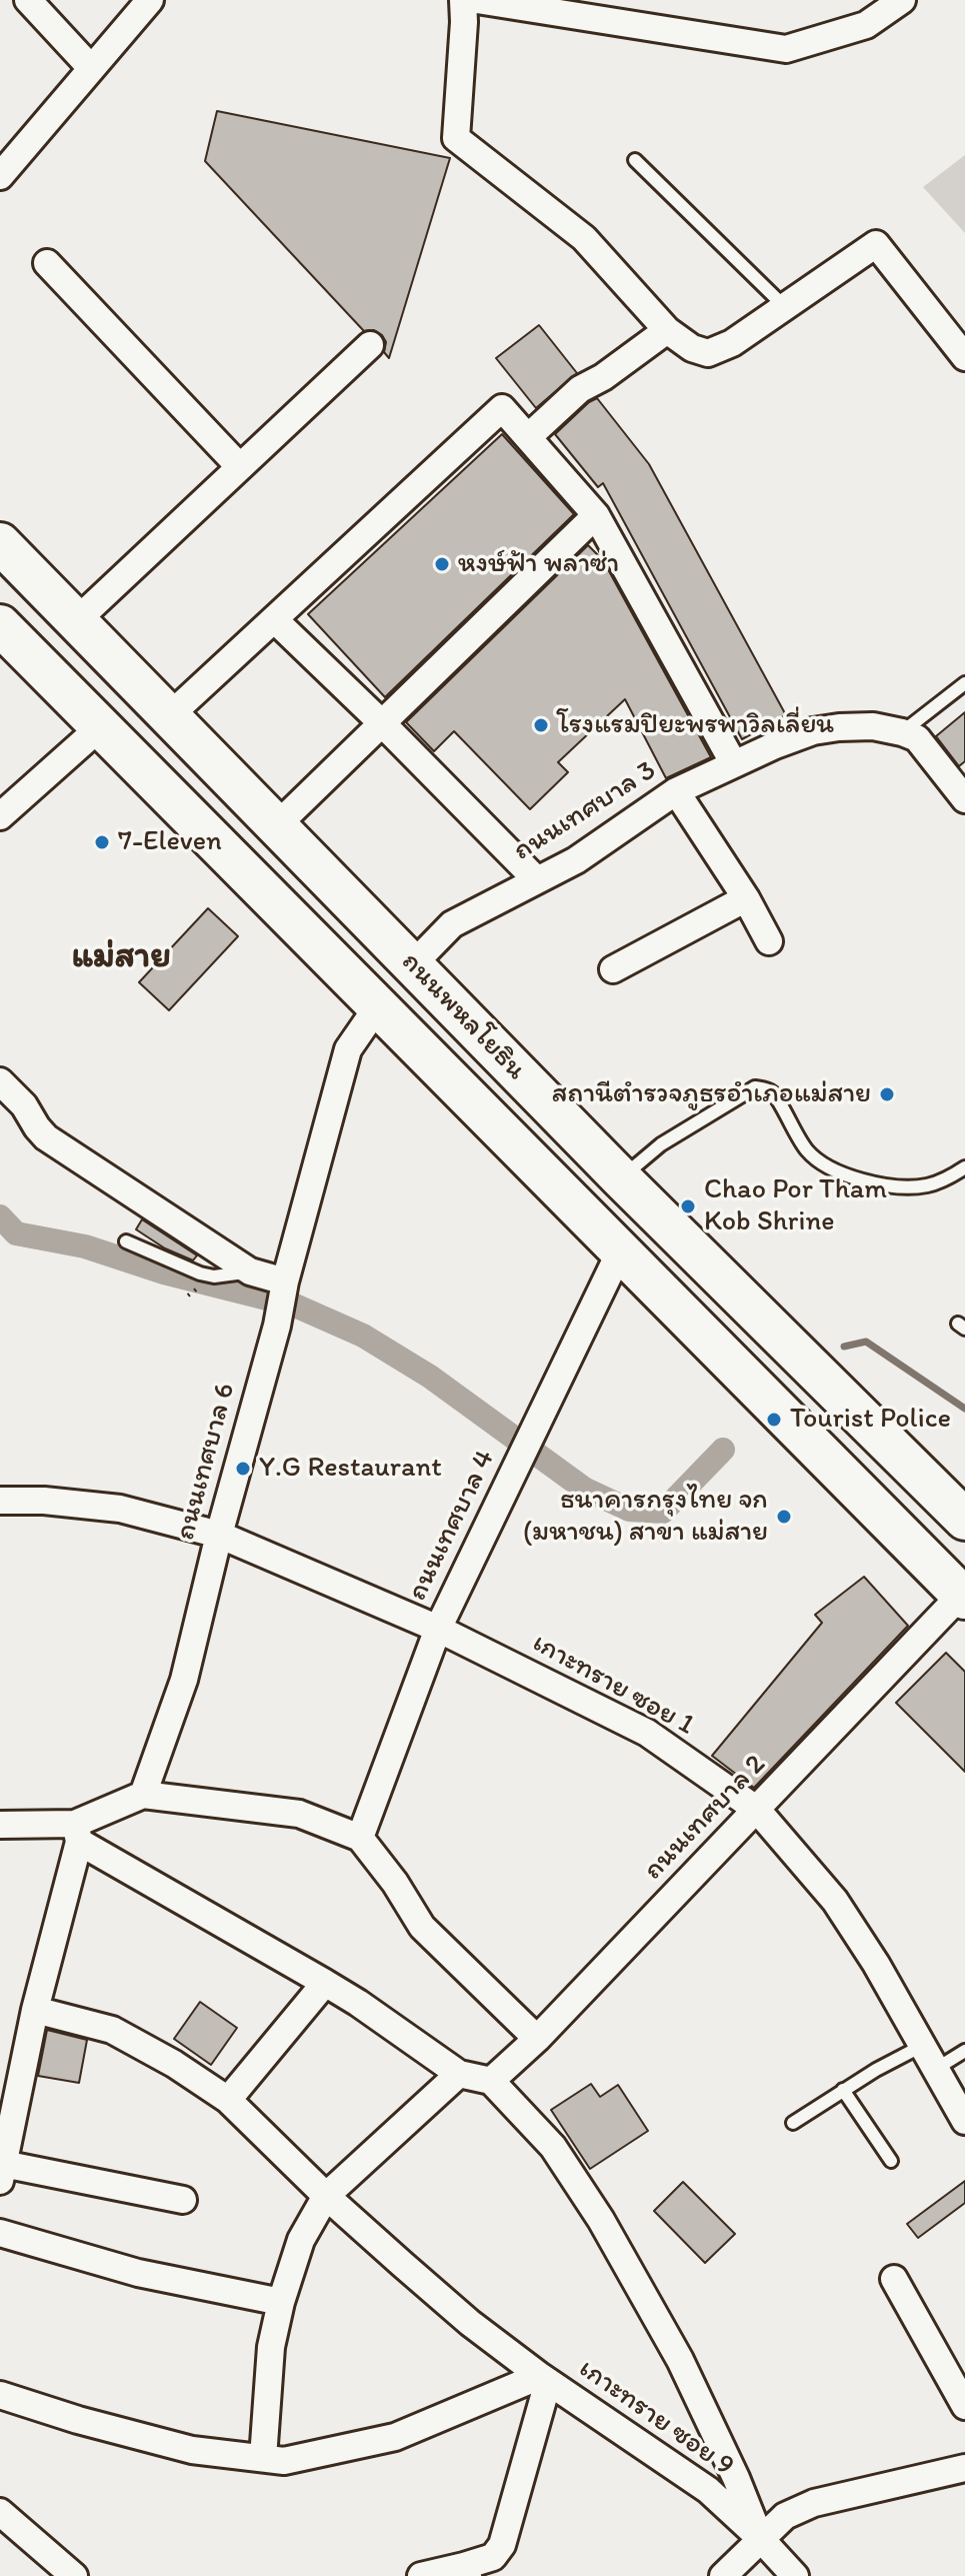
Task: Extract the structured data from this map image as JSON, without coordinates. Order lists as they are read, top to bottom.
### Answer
{
  "streets": {
    "main road": ["ถนนพหลโยธิน"],
    "street": [
      "ถนนเทศบาล 3",
      "ถนนเทศบาล 6",
      "ถนนเทศบาล 4",
      "เกาะทราย ซอย 1",
      "ถนนเทศบาล 2",
      "เกาะทราย ซอย 9"
    ]
  },
  "crossings": [
    ["ถนนเทศบาล 3", "ถนนพหลโยธิน"],
    ["ถนนพหลโยธิน", "ถนนเทศบาล 6"],
    ["ถนนพหลโยธิน", "ถนนเทศบาล 4"],
    ["ถนนพหลโยธิน", "ถนนเทศบาล 2"],
    ["ถนนเทศบาล 6", "เกาะทราย ซอย 1"],
    ["ถนนเทศบาล 4", "เกาะทราย ซอย 1"],
    ["เกาะทราย ซอย 1", "ถนนเทศบาล 2"]
  ],
  "districts": ["แม่สาย"],
  "places": [
    "หงษ์ฟ้า พลาซ่า",
    "โรงแรมปิยะพรพาวิลเลี่ยน",
    "7-Eleven",
    "สถานีตำรวจภูธรอำเภอแม่สาย",
    "Chao Por Tham Kob Shrine",
    "Tourist Police",
    "Y.G Restaurant",
    "ธนาคารกรุงไทย จก (มหาชน) สาขา แม่สาย"
  ]
}
